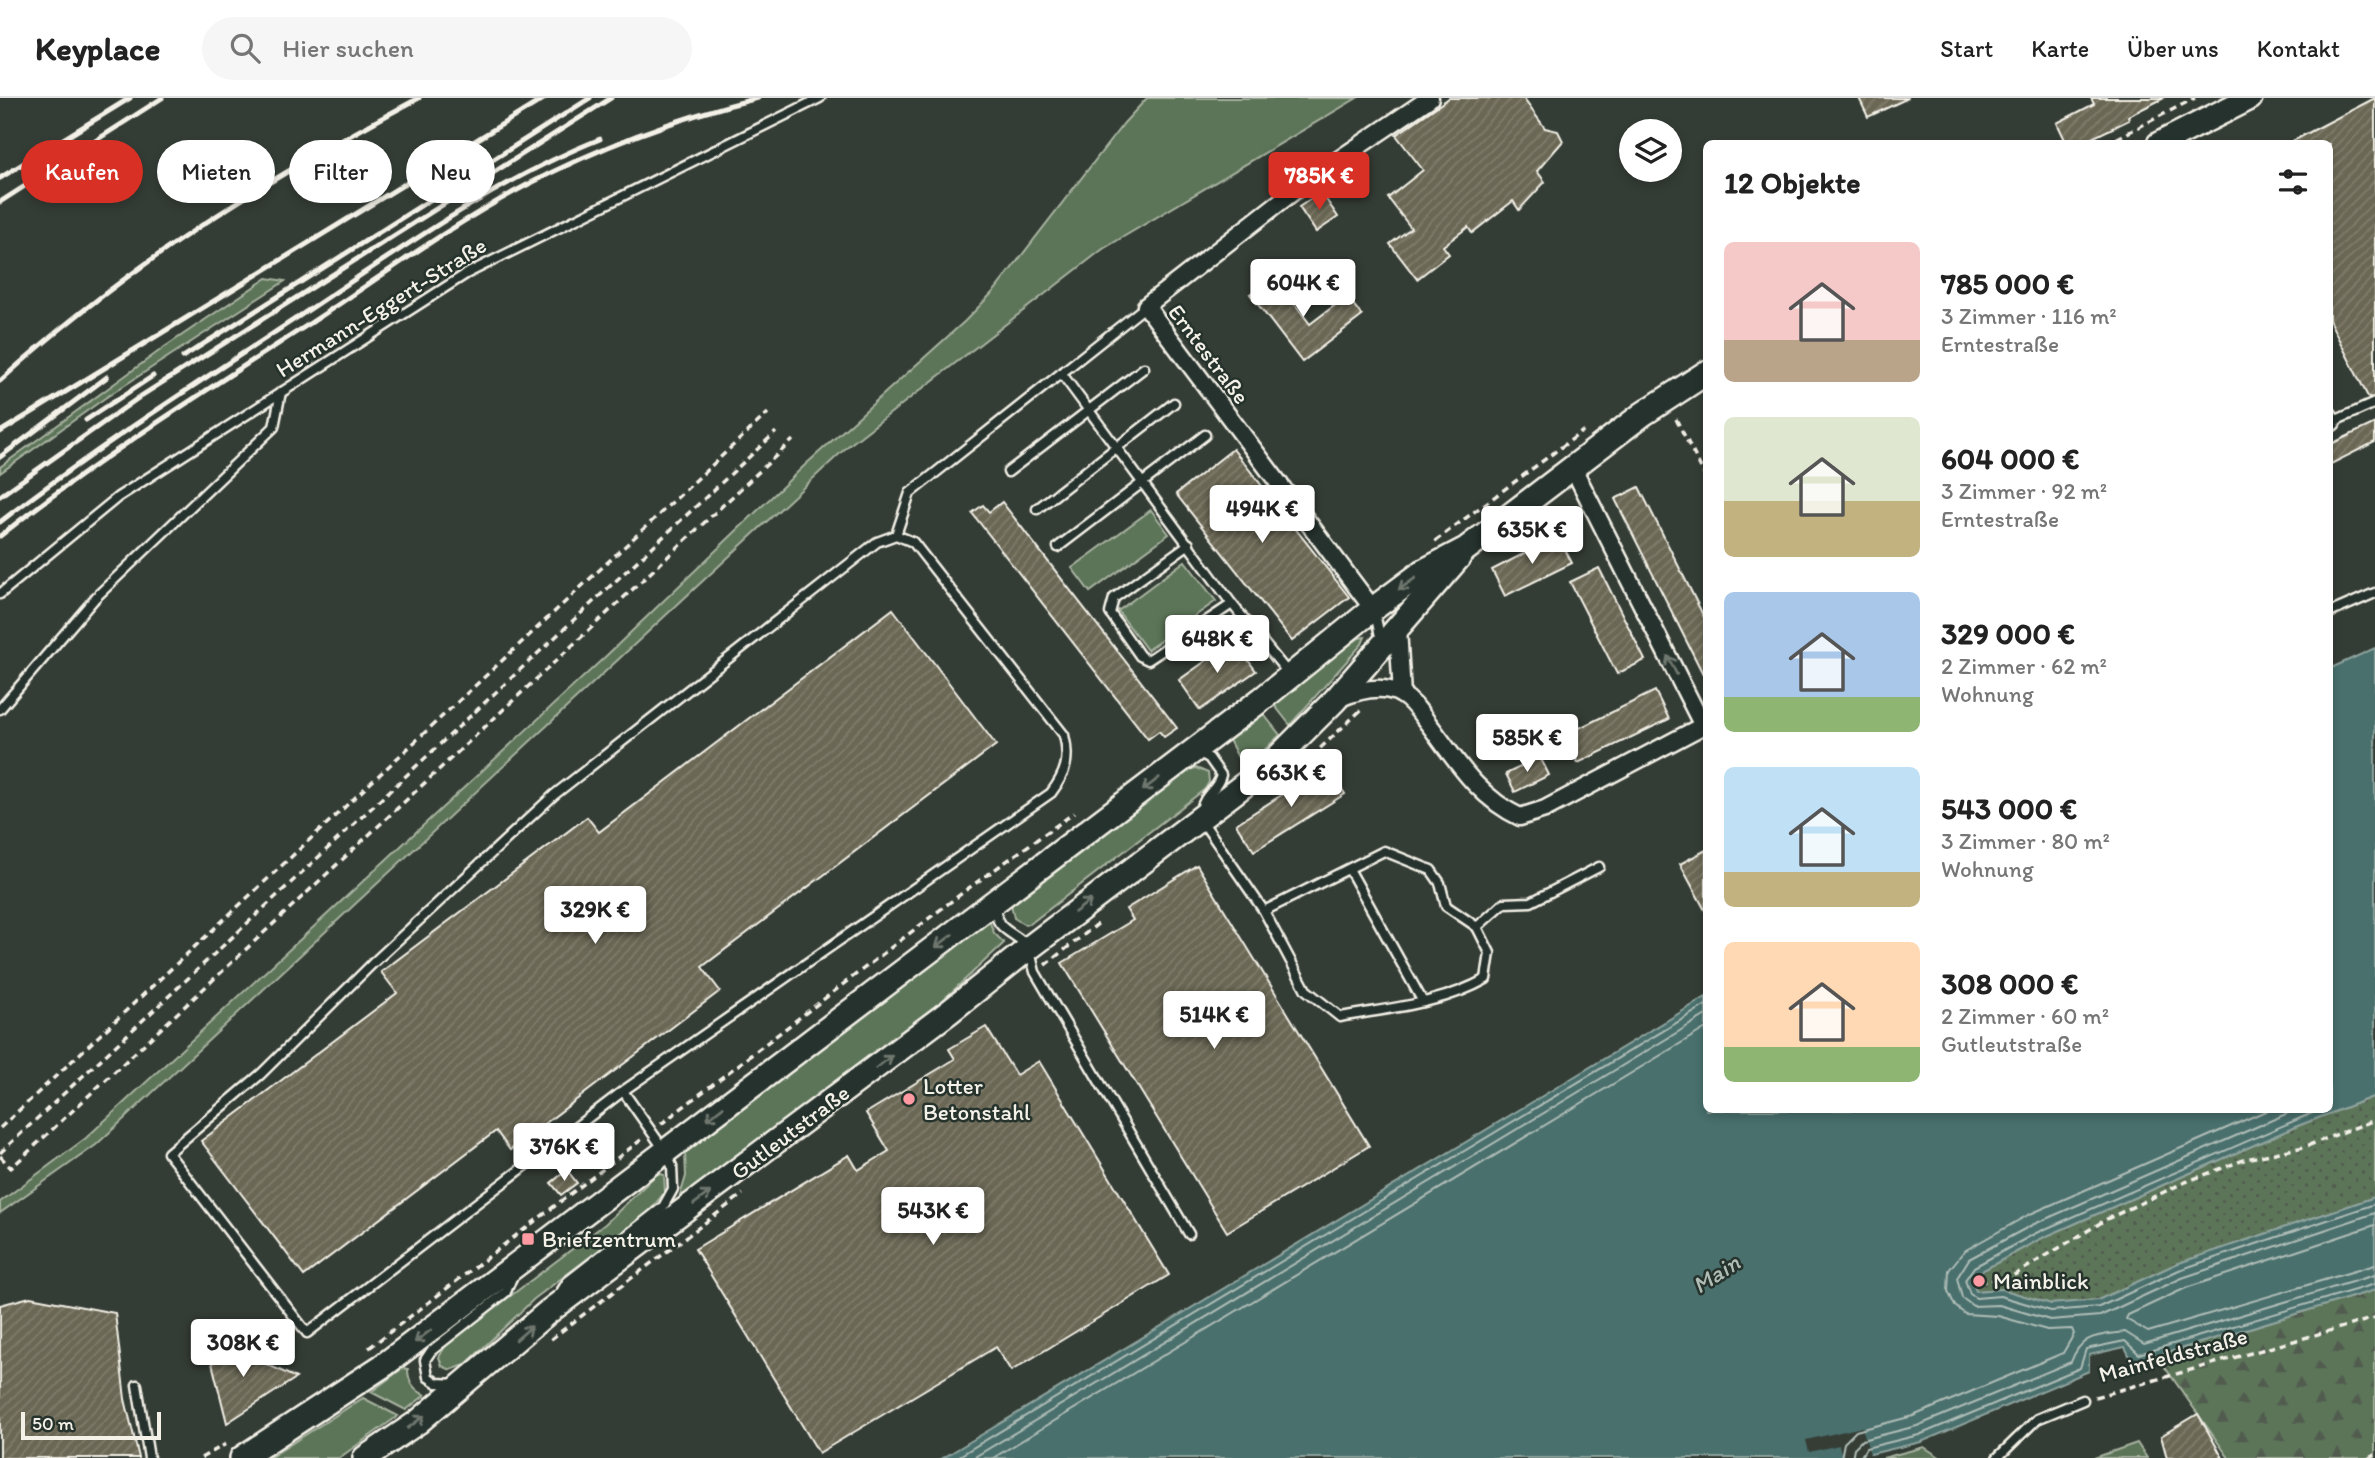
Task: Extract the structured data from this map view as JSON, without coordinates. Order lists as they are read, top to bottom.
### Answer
{
  "streets": {
    "main road": ["Gutleutstraße"],
    "street": ["Erntestraße"],
    "lane": ["Hermann-Eggert-Straße", "Mainfeldstraße"]
  },
  "crossings": [
    ["Erntestraße", "Gutleutstraße"]
  ],
  "water": ["Main"],
  "places": {
    "other": ["Lotter Betonstahl", "Mainblick"],
    "transit": ["Briefzentrum"]
  },
  "scale_bar": "50 m",
  "page": {
    "header": "Keyplace",
    "search": "Hier suchen",
    "nav": [
      "Start",
      "Karte",
      "Über uns",
      "Kontakt"
    ],
    "chip": [
      "Kaufen",
      "Mieten",
      "Filter",
      "Neu"
    ],
    "heading": "12 Objekte",
    "price": [
      "785K €",
      "604K €",
      "494K €",
      "635K €",
      "648K €",
      "585K €",
      "663K €",
      "329K €",
      "514K €",
      "376K €",
      "543K €",
      "308K €"
    ],
    "list": [
      {
        "name": "785 000 €",
        "note": "3 Zimmer · 116 m² · Erntestraße"
      },
      {
        "name": "604 000 €",
        "note": "3 Zimmer · 92 m² · Erntestraße"
      },
      {
        "name": "329 000 €",
        "note": "2 Zimmer · 62 m² · Wohnung"
      },
      {
        "name": "543 000 €",
        "note": "3 Zimmer · 80 m² · Wohnung"
      },
      {
        "name": "308 000 €",
        "note": "2 Zimmer · 60 m² · Gutleutstraße"
      }
    ],
    "scale": "50 m"
  }
}
